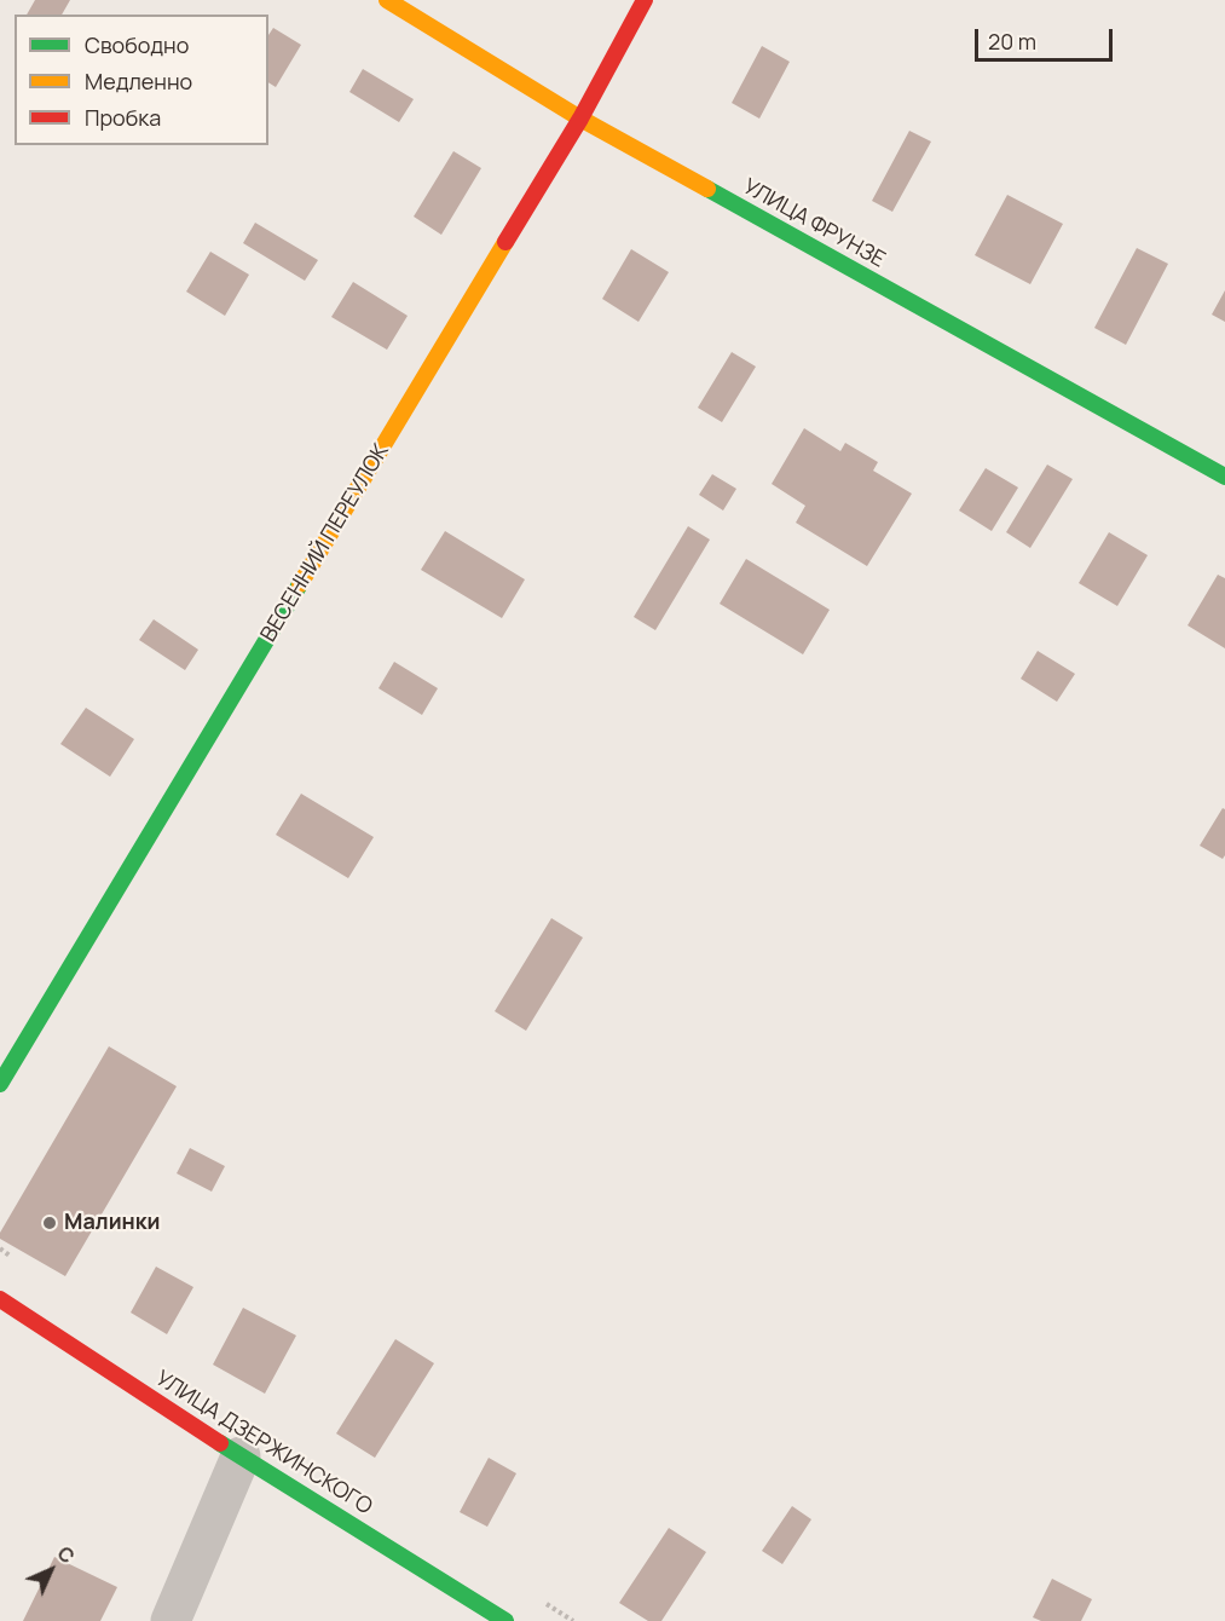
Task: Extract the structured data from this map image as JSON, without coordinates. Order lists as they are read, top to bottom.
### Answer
{
  "streets": {
    "street": ["УЛИЦА ФРУНЗЕ", "ВЕСЕННИЙ ПЕРЕУЛОК", "УЛИЦА ДЗЕРЖИНСКОГО"]
  },
  "crossings": [
    ["УЛИЦА ФРУНЗЕ", "ВЕСЕННИЙ ПЕРЕУЛОК"]
  ],
  "places": ["Малинки"],
  "legend": ["Свободно", "Медленно", "Пробка"],
  "scale_bar": "20 m",
  "north": "top right"
}
